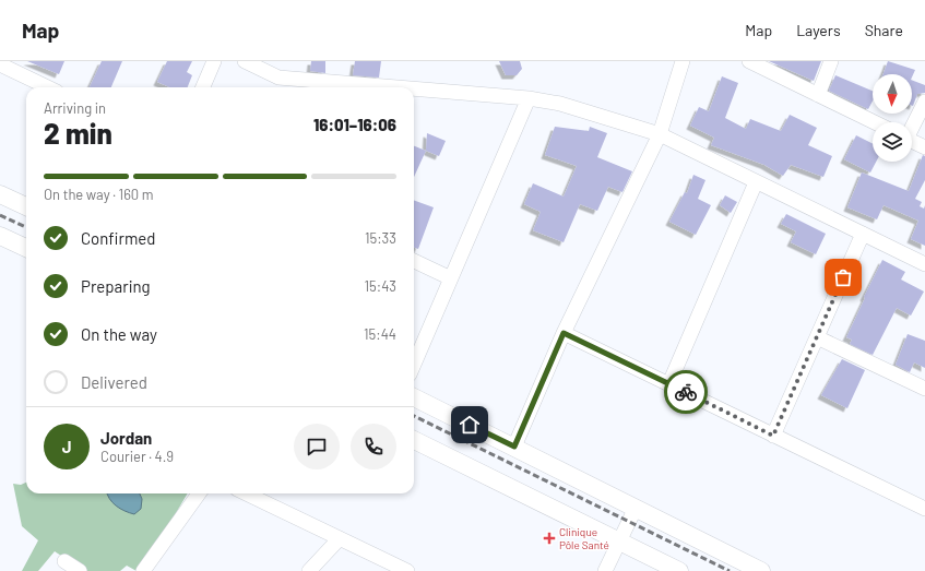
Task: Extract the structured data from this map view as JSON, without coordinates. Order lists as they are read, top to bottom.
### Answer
{
  "places": {
    "health": ["Clinique Pôle Santé"]
  },
  "north": "bottom",
  "page": {
    "header": "Map",
    "nav": ["Map", "Layers", "Share"],
    "heading": ["2 min", "Arriving in", "16:01–16:06"],
    "panel": ["Jordan", "Courier · 4.9"],
    "bar": "On the way · 160 m",
    "list": [
      ["Confirmed", "15:33"],
      ["Preparing", "15:43"],
      ["On the way", "15:44"],
      "Delivered"
    ],
    "round": "J"
  }
}
